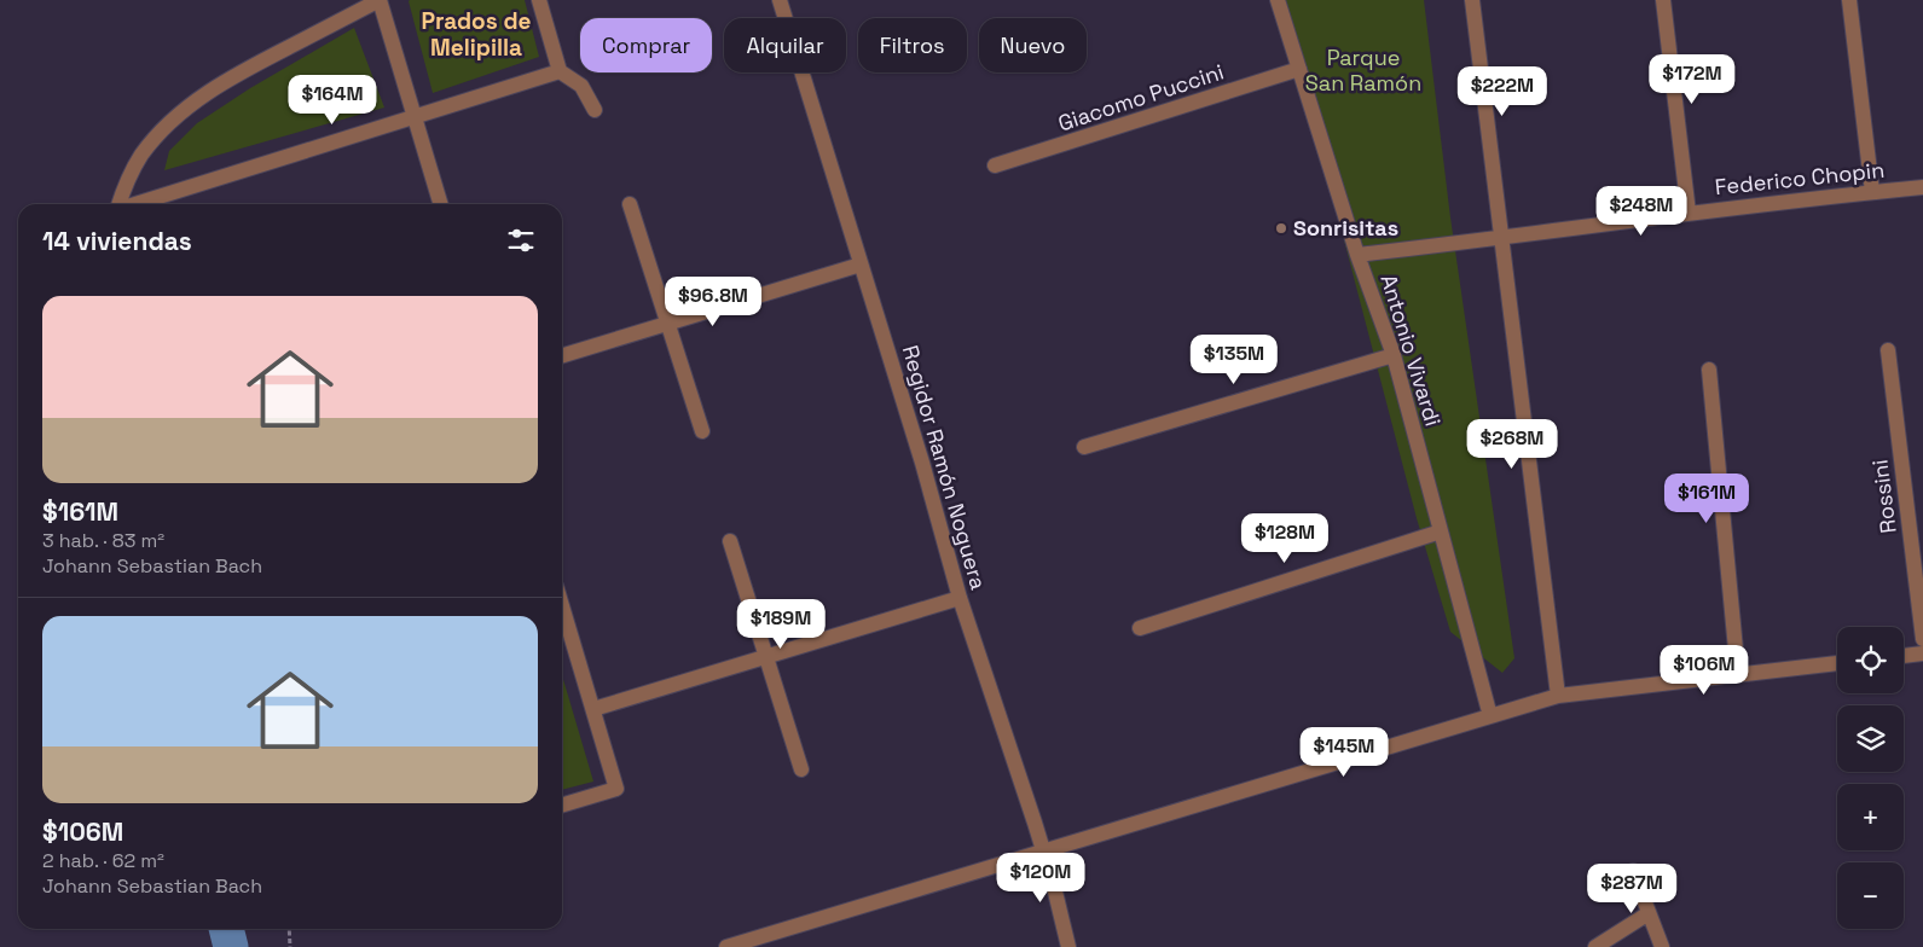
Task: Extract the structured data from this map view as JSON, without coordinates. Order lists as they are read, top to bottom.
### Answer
{
  "streets": {
    "street": [
      "Giacomo Puccini",
      "Federico Chopin",
      "Antonio Vivardi",
      "Regidor Ramón Noguera",
      "Rossini"
    ]
  },
  "crossings": [
    ["Giacomo Puccini", "Antonio Vivardi"],
    ["Federico Chopin", "Antonio Vivardi"]
  ],
  "districts": ["Prados de Melipilla"],
  "parks": ["Parque San Ramón"],
  "places": ["Sonrisitas"],
  "page": {
    "chip": [
      "Comprar",
      "Alquilar",
      "Filtros",
      "Nuevo"
    ],
    "price": [
      "$172M",
      "$222M",
      "$164M",
      "$248M",
      "$96.8M",
      "$135M",
      "$268M",
      "$161M",
      "$128M",
      "$189M",
      "$106M",
      "$145M",
      "$120M",
      "$287M"
    ],
    "heading": "14 viviendas",
    "list": [
      {
        "name": "$161M",
        "note": "3 hab. · 83 m² · Johann Sebastian Bach"
      },
      {
        "name": "$106M",
        "note": "2 hab. · 62 m² · Johann Sebastian Bach"
      }
    ],
    "map_buttons": ["+", "−"]
  }
}
